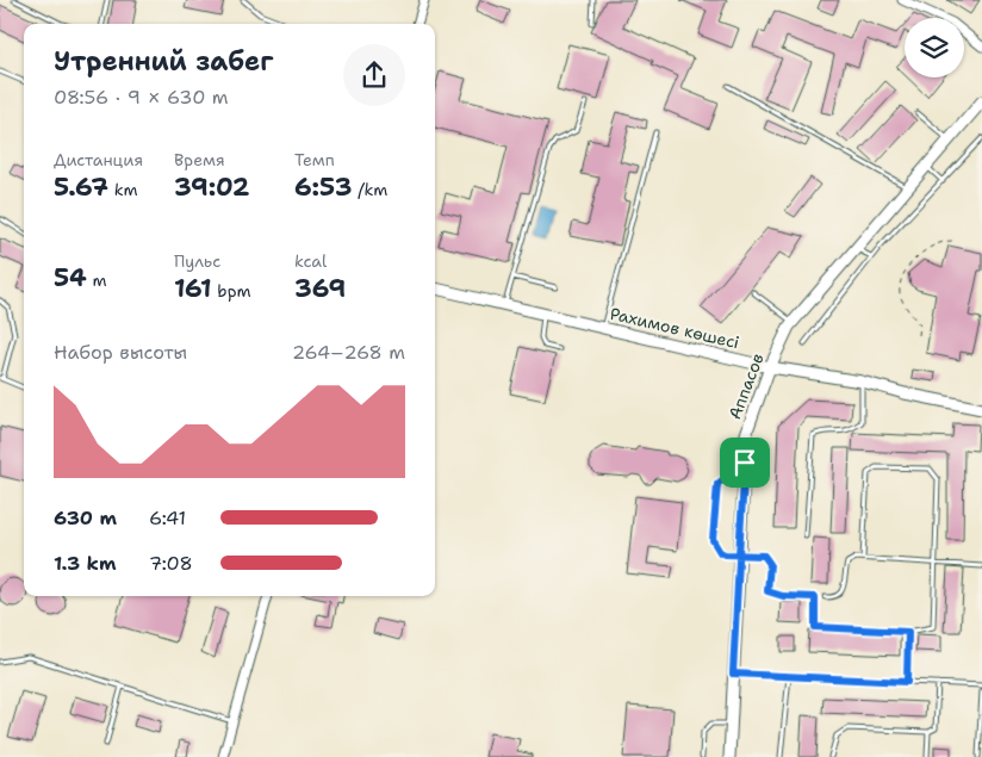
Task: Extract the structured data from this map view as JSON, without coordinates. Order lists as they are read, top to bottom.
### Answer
{
  "streets": {
    "street": ["Рахимов көшесі", "Аппасов"]
  },
  "crossings": [
    ["Рахимов көшесі", "Аппасов"]
  ],
  "page": {
    "heading": ["Утренний забег", "08:56 · 9 × 630 m"],
    "stats": [
      ["Дистанция", "5.67 km"],
      ["Время", "39:02"],
      ["Темп", "6:53 /km"],
      ["54 m"],
      ["Пульс", "161 bpm"],
      ["kcal", "369"]
    ],
    "chart": ["Набор высоты", "264–268 m"],
    "list": [
      {
        "name": "630 m",
        "note": "6:41"
      },
      {
        "name": "1.3 km",
        "note": "7:08"
      }
    ]
  }
}
